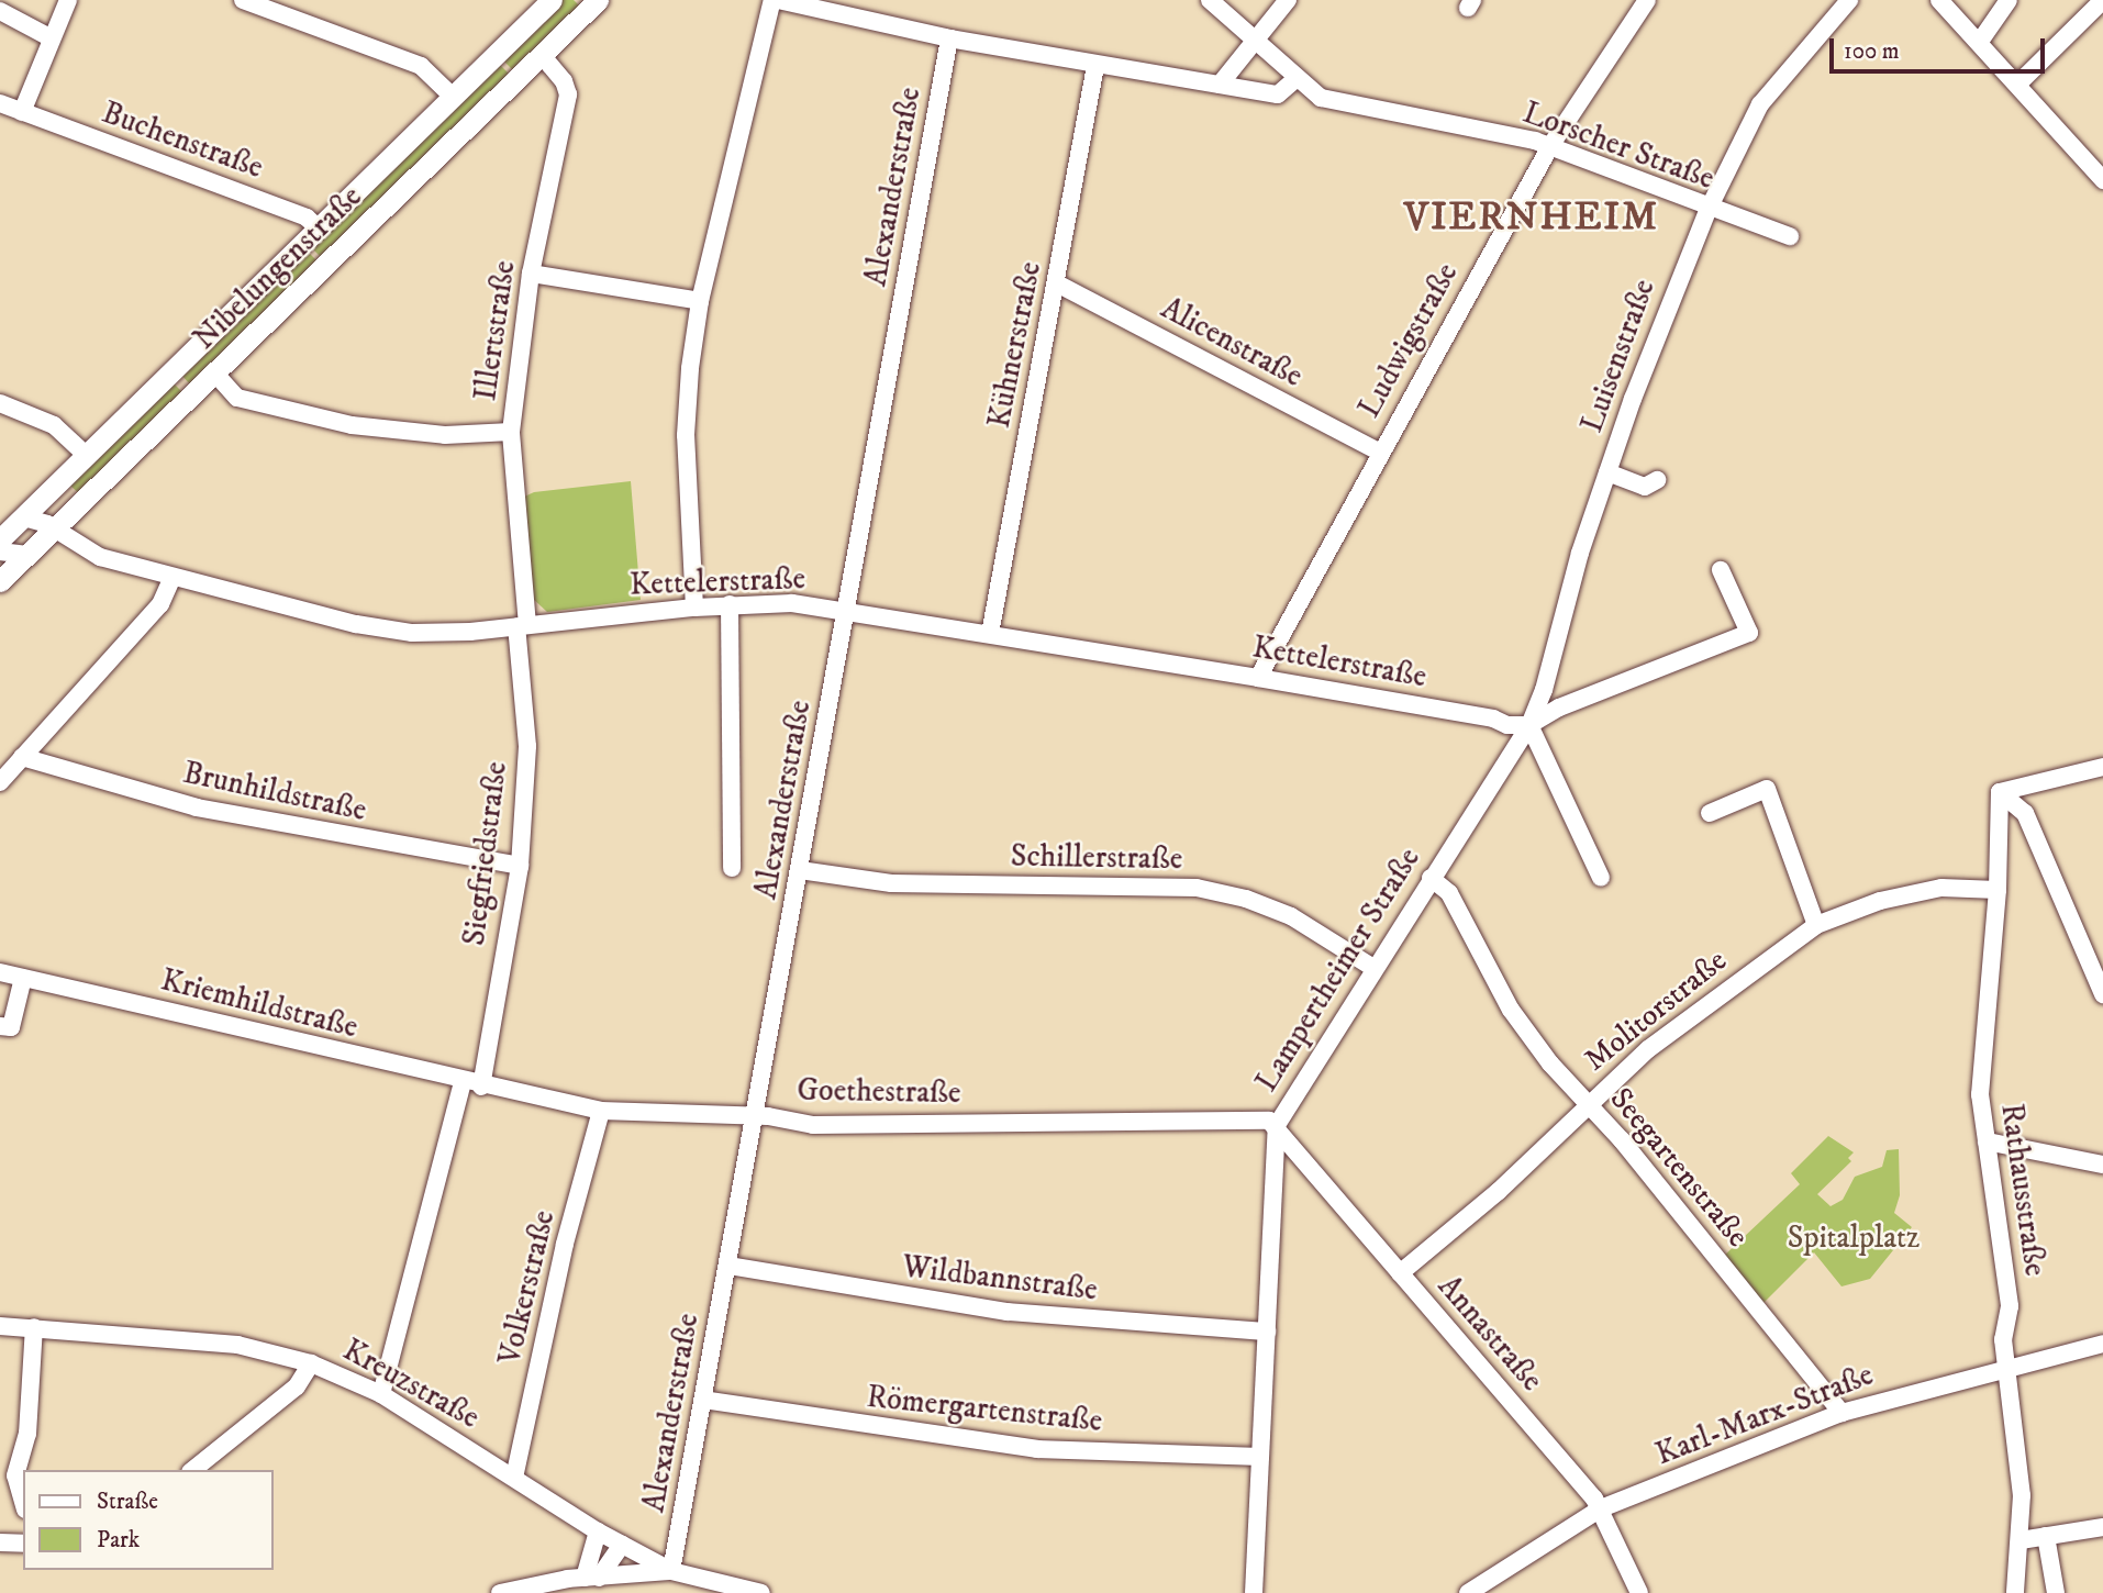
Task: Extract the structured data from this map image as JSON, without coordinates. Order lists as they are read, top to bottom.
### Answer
{
  "streets": {
    "street": [
      "Buchenstraße",
      "Lorscher Straße",
      "Alexanderstraße",
      "Nibelungenstraße",
      "Illertstraße",
      "Ludwigstraße",
      "Alicenstraße",
      "Kühnerstraße",
      "Luisenstraße",
      "Kettelerstraße",
      "Brunhildstraße",
      "Siegfriedstraße",
      "Schillerstraße",
      "Lampertheimer Straße",
      "Kriemhildstraße",
      "Molitorstraße",
      "Goethestraße",
      "Seegartenstraße",
      "Rathausstraße",
      "Wildbannstraße",
      "Volkerstraße",
      "Annastraße",
      "Kreuzstraße",
      "Römergartenstraße",
      "Karl-Marx-Straße"
    ]
  },
  "crossings": [
    ["Lorscher Straße", "Ludwigstraße"],
    ["Lorscher Straße", "Luisenstraße"],
    ["Alexanderstraße", "Kettelerstraße"],
    ["Alexanderstraße", "Schillerstraße"],
    ["Alexanderstraße", "Goethestraße"],
    ["Alexanderstraße", "Wildbannstraße"],
    ["Alexanderstraße", "Kreuzstraße"],
    ["Alexanderstraße", "Römergartenstraße"],
    ["Nibelungenstraße", "Illertstraße"],
    ["Nibelungenstraße", "Kettelerstraße"],
    ["Illertstraße", "Kettelerstraße"],
    ["Illertstraße", "Siegfriedstraße"],
    ["Ludwigstraße", "Alicenstraße"],
    ["Ludwigstraße", "Kettelerstraße"],
    ["Alicenstraße", "Kühnerstraße"],
    ["Kühnerstraße", "Kettelerstraße"],
    ["Luisenstraße", "Kettelerstraße"],
    ["Luisenstraße", "Lampertheimer Straße"],
    ["Kettelerstraße", "Siegfriedstraße"],
    ["Kettelerstraße", "Lampertheimer Straße"],
    ["Brunhildstraße", "Siegfriedstraße"],
    ["Siegfriedstraße", "Kriemhildstraße"],
    ["Siegfriedstraße", "Goethestraße"],
    ["Schillerstraße", "Lampertheimer Straße"],
    ["Lampertheimer Straße", "Goethestraße"],
    ["Lampertheimer Straße", "Seegartenstraße"],
    ["Lampertheimer Straße", "Wildbannstraße"],
    ["Lampertheimer Straße", "Annastraße"],
    ["Lampertheimer Straße", "Römergartenstraße"],
    ["Kriemhildstraße", "Goethestraße"],
    ["Molitorstraße", "Seegartenstraße"],
    ["Molitorstraße", "Rathausstraße"],
    ["Molitorstraße", "Annastraße"],
    ["Goethestraße", "Volkerstraße"],
    ["Goethestraße", "Annastraße"],
    ["Seegartenstraße", "Karl-Marx-Straße"],
    ["Rathausstraße", "Karl-Marx-Straße"],
    ["Volkerstraße", "Kreuzstraße"],
    ["Annastraße", "Karl-Marx-Straße"]
  ],
  "districts": ["VIERNHEIM"],
  "parks": ["Spitalplatz"],
  "legend": ["Straße", "Park"],
  "scale_bar": "100 m"
}
